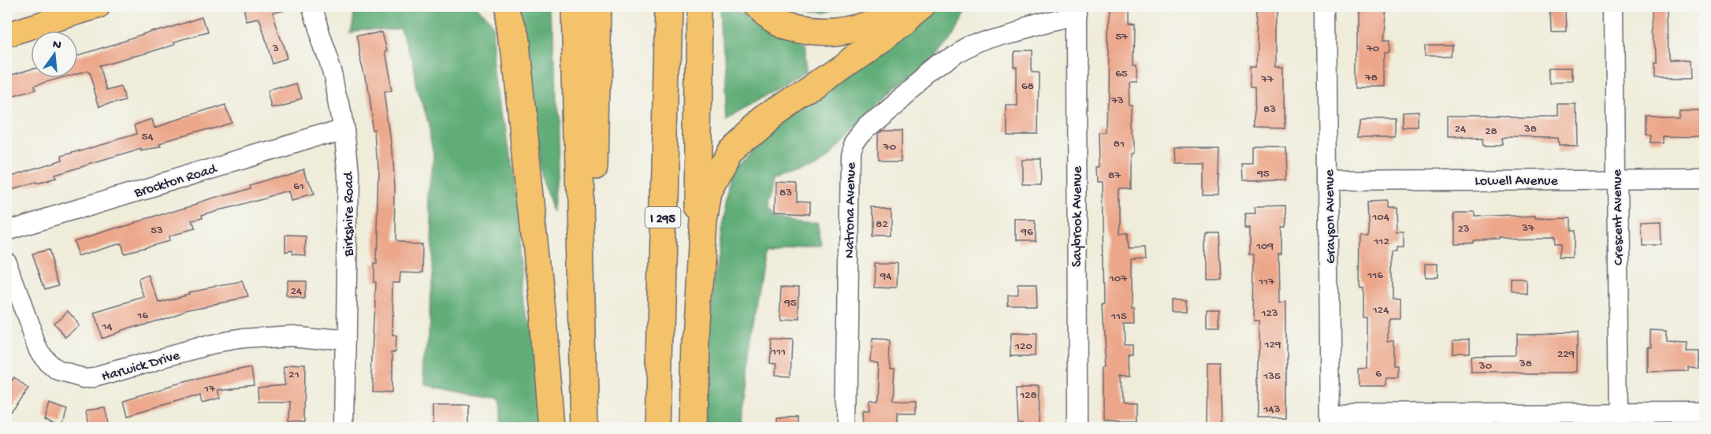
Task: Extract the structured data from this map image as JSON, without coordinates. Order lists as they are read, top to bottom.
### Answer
{
  "streets": {
    "highway": ["I 295"],
    "street": [
      "Brockton Road",
      "Lowell Avenue",
      "Natrona Avenue",
      "Birkshire Road",
      "Saybrook Avenue",
      "Grayson Avenue",
      "Crescent Avenue",
      "Harwick Drive"
    ]
  },
  "crossings": [
    ["Brockton Road", "Birkshire Road"],
    ["Lowell Avenue", "Grayson Avenue"],
    ["Lowell Avenue", "Crescent Avenue"],
    ["Natrona Avenue", "Saybrook Avenue"],
    ["Birkshire Road", "Harwick Drive"]
  ],
  "house_numbers": [
    "57",
    "3",
    "70",
    "65",
    "78",
    "77",
    "68",
    "73",
    "83",
    "24",
    "38",
    "28",
    "54",
    "81",
    "70",
    "95",
    "87",
    "61",
    "83",
    "104",
    "82",
    "37",
    "23",
    "53",
    "96",
    "112",
    "109",
    "116",
    "94",
    "107",
    "117",
    "24",
    "95",
    "124",
    "123",
    "16",
    "115",
    "14",
    "129",
    "120",
    "111",
    "229",
    "38",
    "30",
    "6",
    "21",
    "135",
    "17",
    "128",
    "143"
  ],
  "north": "top"
}
